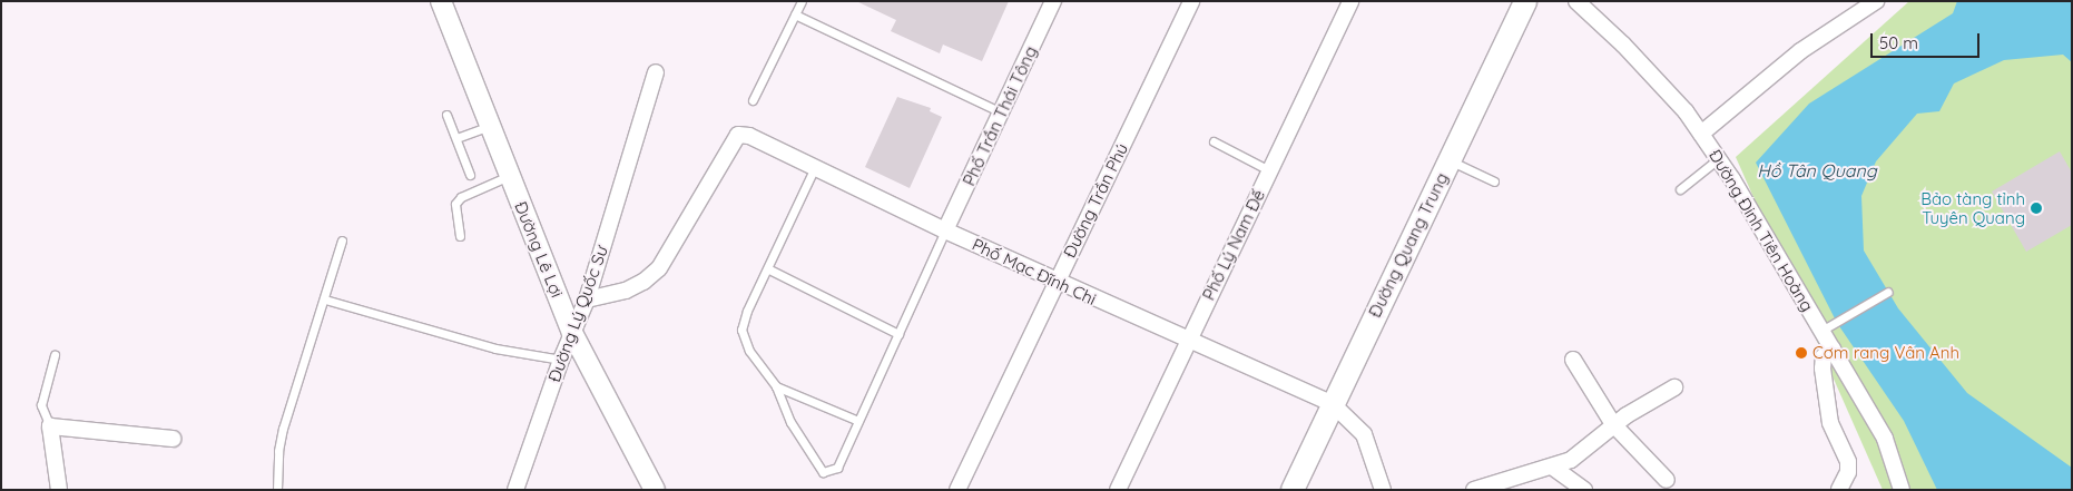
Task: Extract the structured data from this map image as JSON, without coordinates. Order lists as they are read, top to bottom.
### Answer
{
  "streets": {
    "main road": ["Đường Quang Trung"],
    "street": [
      "Phố Trần Thái Tông",
      "Đường Trần Phú",
      "Đường Đinh Tiên Hoàng",
      "Phố Lý Nam Đế",
      "Đường Lê Lợi",
      "Phố Mạc Đĩnh Chi",
      "Đường Lý Quốc Sư"
    ]
  },
  "crossings": [
    ["Phố Trần Thái Tông", "Phố Mạc Đĩnh Chi"],
    ["Đường Trần Phú", "Phố Mạc Đĩnh Chi"],
    ["Phố Lý Nam Đế", "Phố Mạc Đĩnh Chi"],
    ["Đường Quang Trung", "Phố Mạc Đĩnh Chi"],
    ["Đường Lê Lợi", "Đường Lý Quốc Sư"],
    ["Phố Mạc Đĩnh Chi", "Đường Lý Quốc Sư"]
  ],
  "water": ["Hồ Tân Quang"],
  "places": ["Bảo tàng tỉnh Tuyên Quang", "Cơm rang Vân Anh"],
  "scale_bar": "50 m"
}
